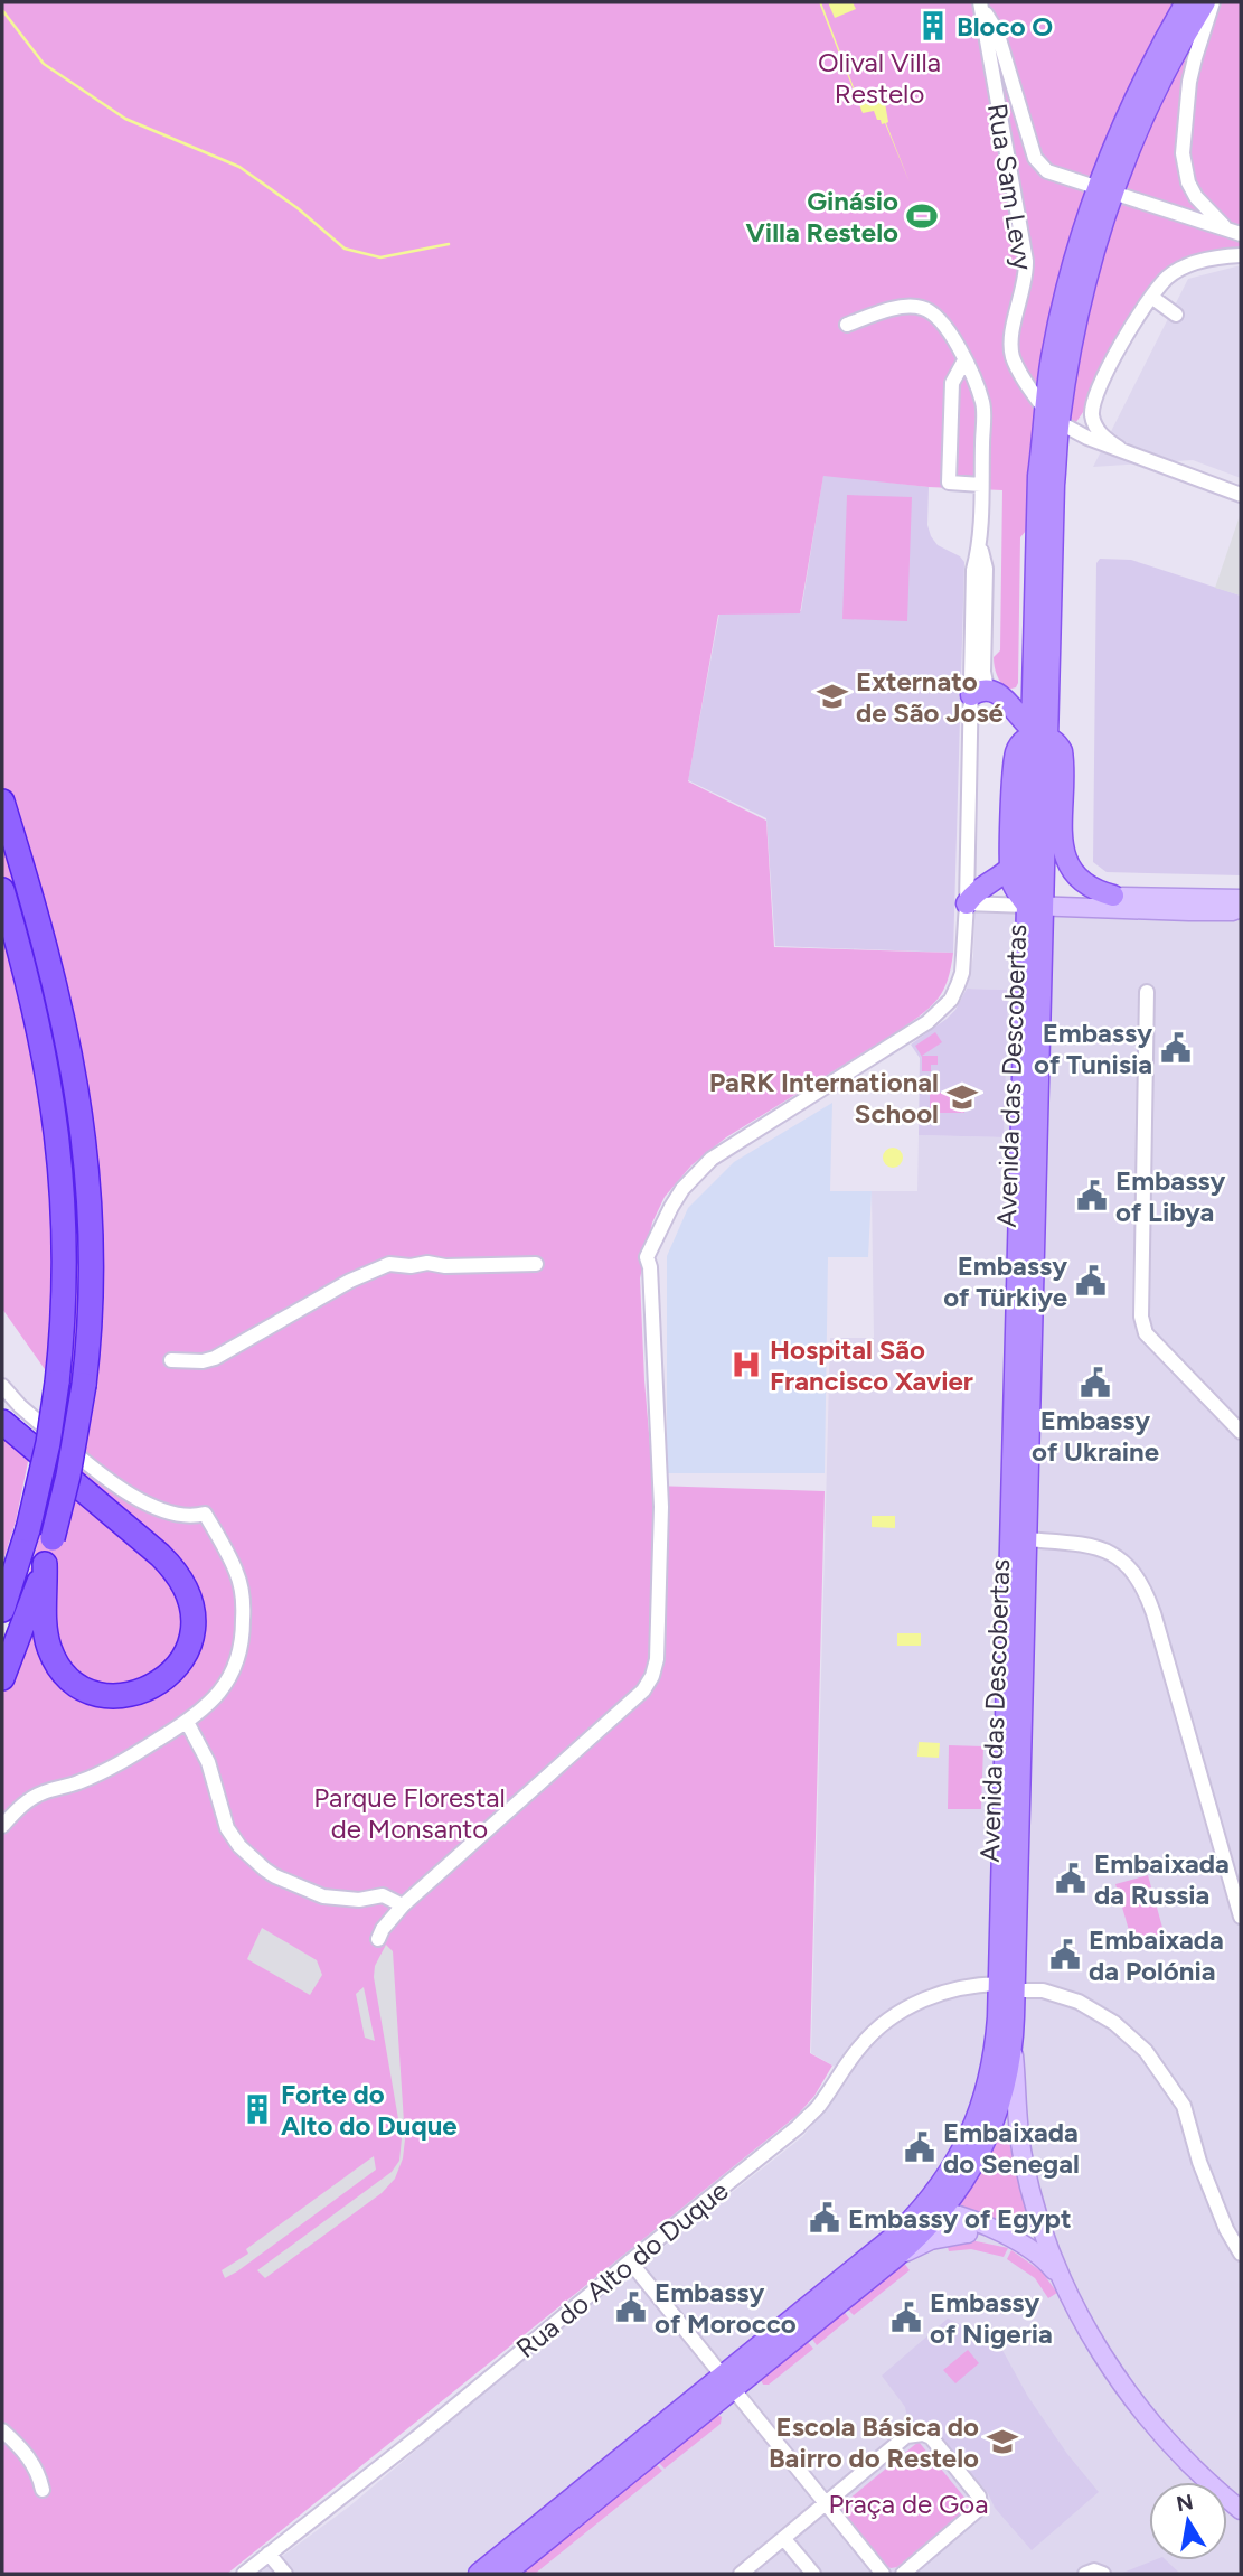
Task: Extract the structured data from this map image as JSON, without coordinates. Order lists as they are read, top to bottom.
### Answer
{
  "streets": {
    "main road": ["Avenida das Descobertas"],
    "street": ["Rua Sam Levy", "Rua do Alto do Duque"]
  },
  "crossings": [
    ["Rua Sam Levy", "Avenida das Descobertas"],
    ["Avenida das Descobertas", "Rua do Alto do Duque"]
  ],
  "parks": ["Olival Villa Restelo", "Parque Florestal de Monsanto", "Praça de Goa"],
  "places": {
    "building": ["Bloco O", "Forte do Alto do Duque"],
    "sports": ["Ginásio Villa Restelo"],
    "school or university": ["Externato de São José", "PaRK International School", "Escola Básica do Bairro do Restelo"],
    "public building": [
      "Embassy of Tunisia",
      "Embassy of Libya",
      "Embassy of Türkiye",
      "Embassy of Ukraine",
      "Embaixada da Russia",
      "Embaixada da Polónia",
      "Embaixada do Senegal",
      "Embassy of Egypt",
      "Embassy of Morocco",
      "Embassy of Nigeria"
    ],
    "hospital": ["Hospital São Francisco Xavier"]
  },
  "north": "top"
}
